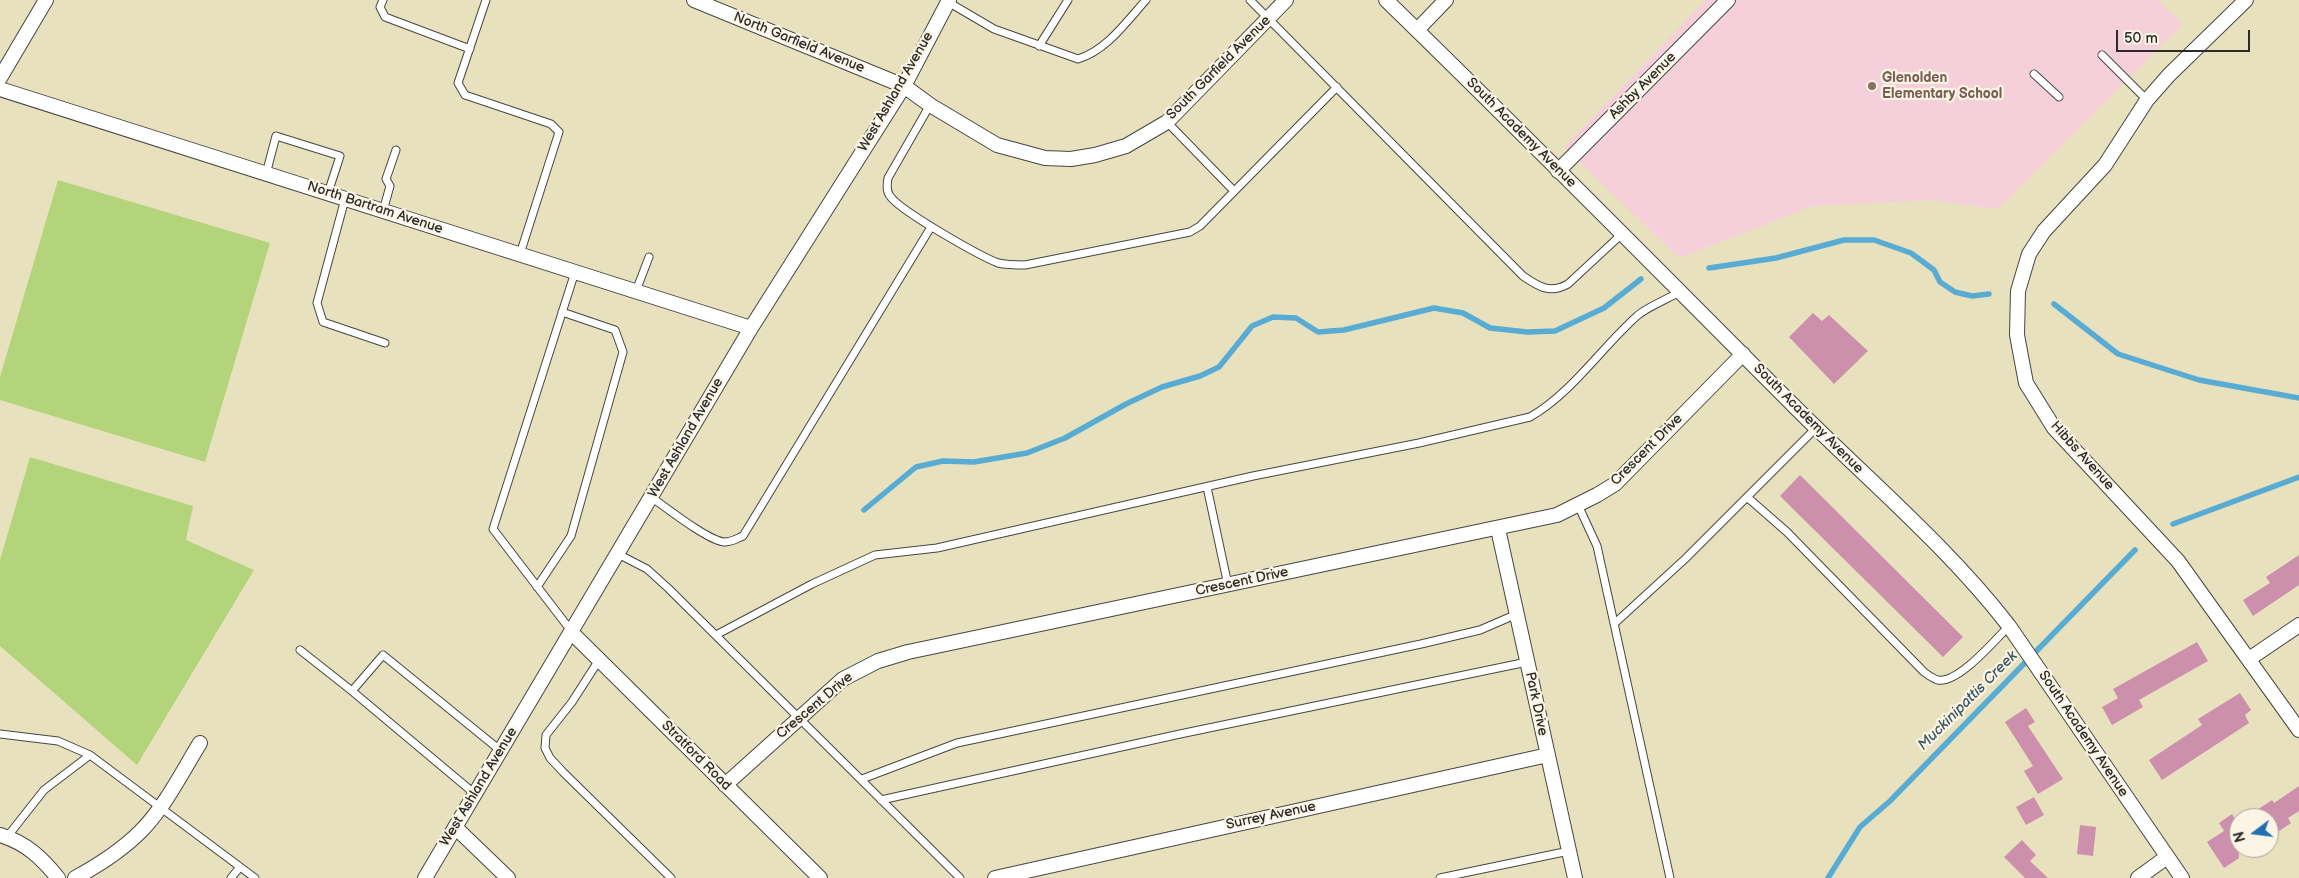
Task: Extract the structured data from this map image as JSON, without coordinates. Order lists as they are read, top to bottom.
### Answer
{
  "streets": {
    "street": [
      "North Garfield Avenue",
      "South Garfield Avenue",
      "Ashby Avenue",
      "West Ashland Avenue",
      "South Academy Avenue",
      "North Bartram Avenue",
      "Crescent Drive",
      "Hibbs Avenue",
      "Park Drive",
      "Stratford Road",
      "Surrey Avenue"
    ]
  },
  "crossings": [
    ["North Garfield Avenue", "South Garfield Avenue"],
    ["North Garfield Avenue", "West Ashland Avenue"],
    ["South Garfield Avenue", "West Ashland Avenue"],
    ["Ashby Avenue", "South Academy Avenue"],
    ["West Ashland Avenue", "North Bartram Avenue"],
    ["West Ashland Avenue", "Stratford Road"],
    ["South Academy Avenue", "Crescent Drive"],
    ["Crescent Drive", "Park Drive"],
    ["Crescent Drive", "Stratford Road"],
    ["Park Drive", "Surrey Avenue"]
  ],
  "water": ["Muckinipattis Creek"],
  "places": ["Glenolden Elementary School"],
  "scale_bar": "50 m",
  "north": "left"
}
